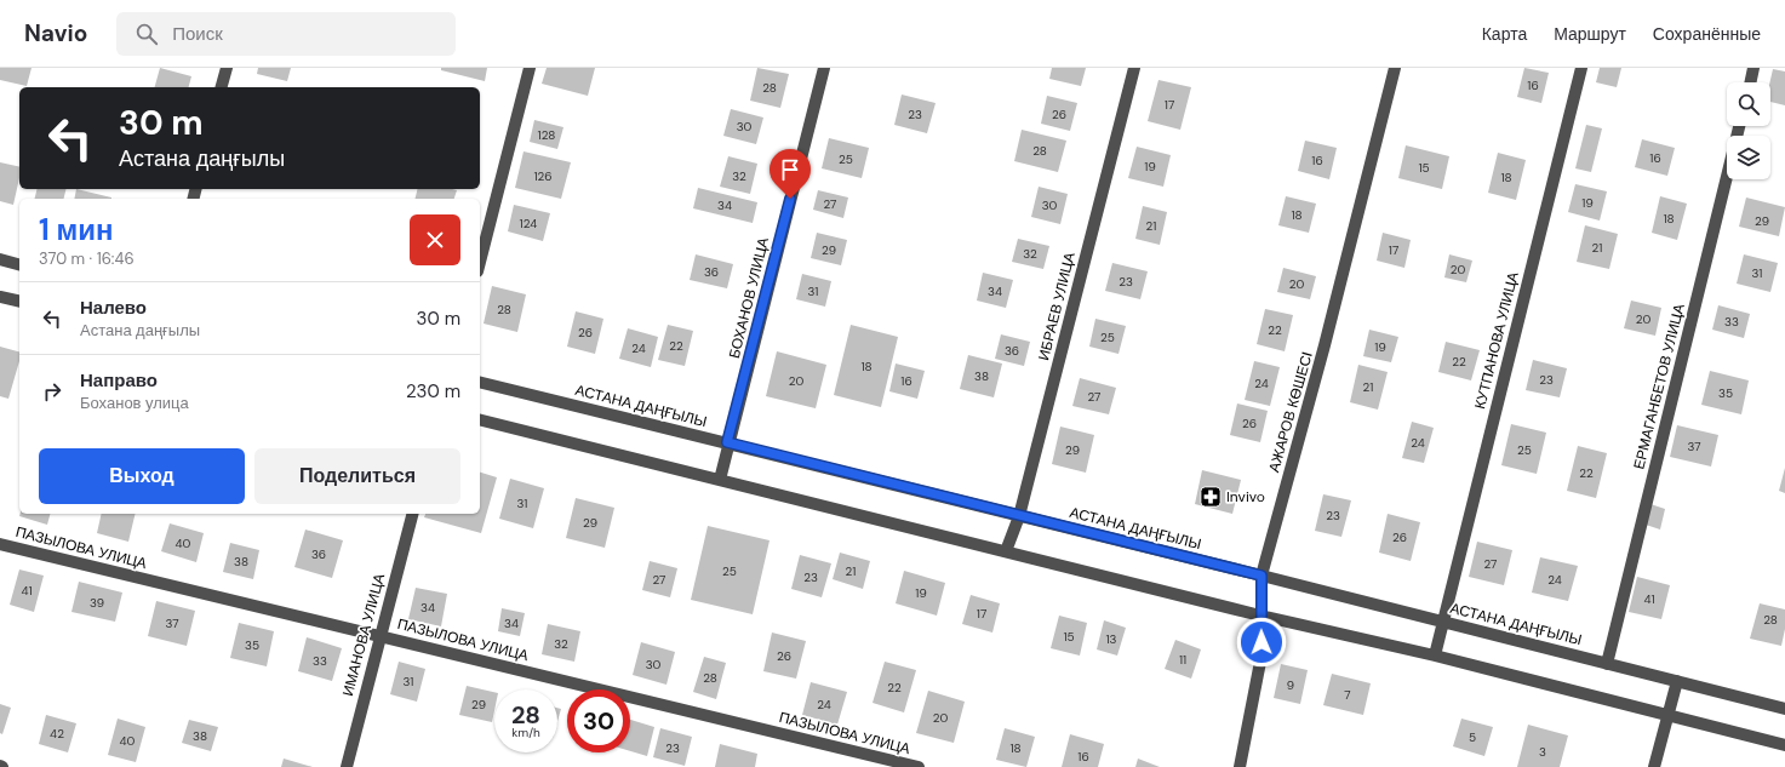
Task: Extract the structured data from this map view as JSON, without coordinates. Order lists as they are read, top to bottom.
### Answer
{
  "streets": {
    "street": [
      "БОХАНОВ УЛИЦА",
      "ИБРАЕВ УЛИЦА",
      "КУТПАНОВА УЛИЦА",
      "ЕРМАГАНБЕТОВ УЛИЦА",
      "АСТАНА ДАҢҒЫЛЫ",
      "АЖАРОВ КӨШЕСІ",
      "ПАЗЫЛОВА УЛИЦА",
      "ИМАНОВА УЛИЦА"
    ]
  },
  "crossings": [
    ["БОХАНОВ УЛИЦА", "АСТАНА ДАҢҒЫЛЫ"],
    ["ИБРАЕВ УЛИЦА", "АСТАНА ДАҢҒЫЛЫ"],
    ["КУТПАНОВА УЛИЦА", "АСТАНА ДАҢҒЫЛЫ"],
    ["ЕРМАГАНБЕТОВ УЛИЦА", "АСТАНА ДАҢҒЫЛЫ"],
    ["АСТАНА ДАҢҒЫЛЫ", "АЖАРОВ КӨШЕСІ"],
    ["ПАЗЫЛОВА УЛИЦА", "ИМАНОВА УЛИЦА"]
  ],
  "places": {
    "pharmacy": ["Invivo"]
  },
  "house_numbers": [
    "16",
    "28",
    "17",
    "23",
    "26",
    "30",
    "128",
    "28",
    "16",
    "25",
    "16",
    "19",
    "15",
    "126",
    "32",
    "18",
    "19",
    "27",
    "34",
    "30",
    "18",
    "18",
    "29",
    "124",
    "21",
    "21",
    "29",
    "17",
    "32",
    "20",
    "36",
    "31",
    "23",
    "20",
    "31",
    "34",
    "28",
    "20",
    "33",
    "22",
    "26",
    "25",
    "22",
    "19",
    "24",
    "36",
    "22",
    "18",
    "38",
    "23",
    "20",
    "16",
    "24",
    "21",
    "35",
    "27",
    "26",
    "24",
    "37",
    "29",
    "25",
    "22",
    "31",
    "23",
    "29",
    "26",
    "40",
    "36",
    "38",
    "27",
    "25",
    "21",
    "23",
    "27",
    "24",
    "41",
    "19",
    "41",
    "39",
    "34",
    "17",
    "28",
    "37",
    "34",
    "15",
    "13",
    "32",
    "35",
    "26",
    "11",
    "33",
    "30",
    "28",
    "31",
    "9",
    "22",
    "7",
    "29",
    "24",
    "20",
    "42",
    "38",
    "5",
    "40",
    "23",
    "18",
    "3",
    "16"
  ],
  "page": {
    "header": "Navio",
    "search": "Поиск",
    "nav": ["Карта", "Маршрут", "Сохранённые"],
    "turn": ["30 m", "Астана даңғылы"],
    "heading": ["1 мин", "370 m · 16:46"],
    "list": [
      {
        "name": "Налево",
        "note": "Астана даңғылы",
        "value": "30 m"
      },
      {
        "name": "Направо",
        "note": "Боханов улица",
        "value": "230 m"
      }
    ],
    "buttons": ["Выход", "Поделиться"],
    "speed": "28 km/h",
    "limit": "30"
  }
}
